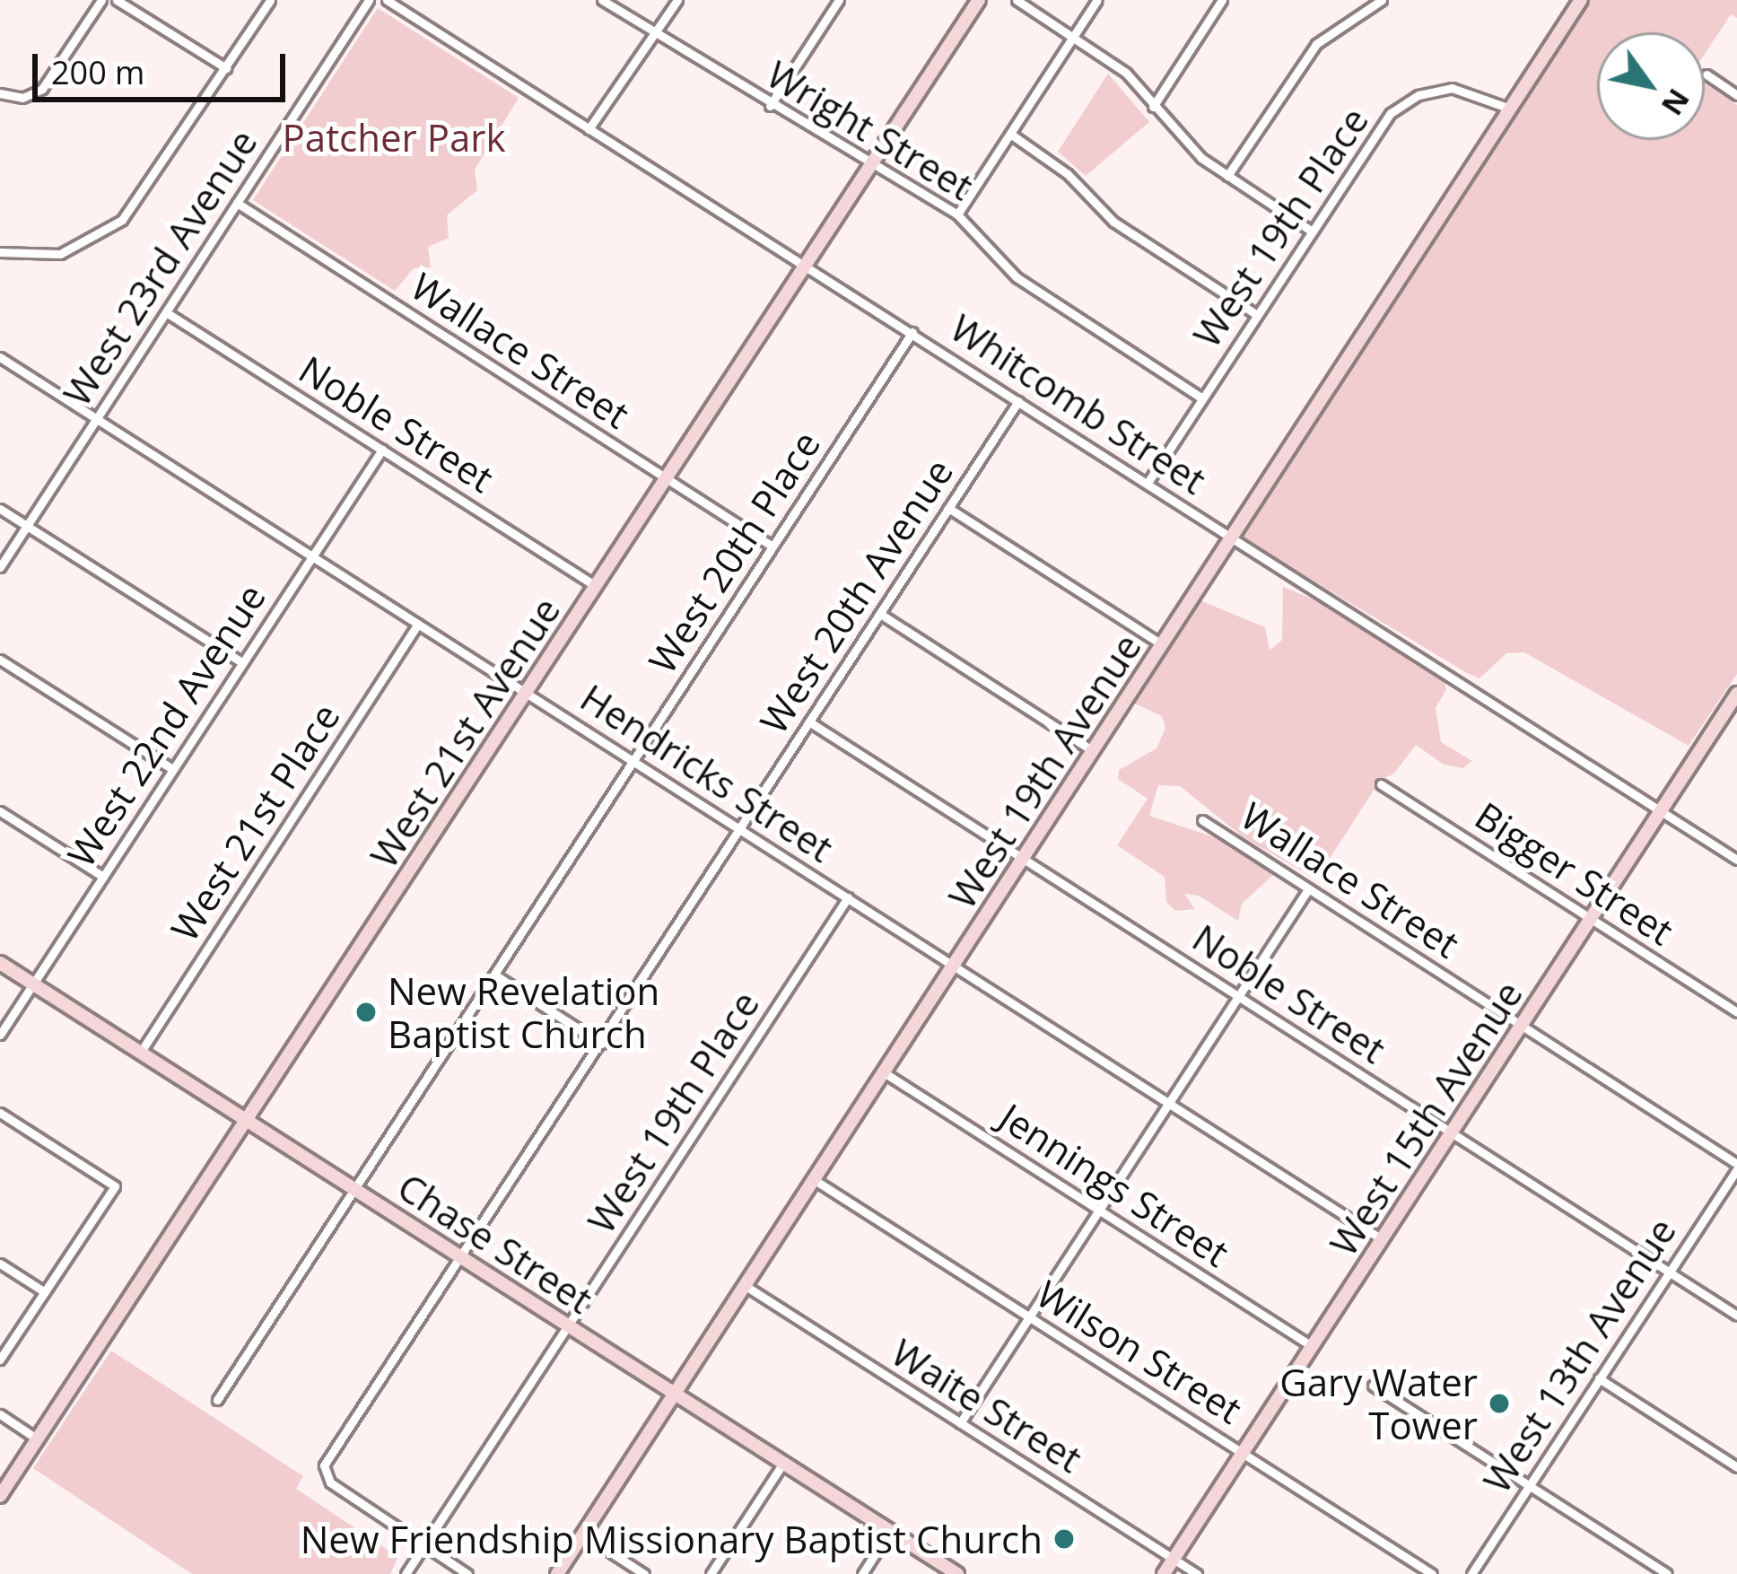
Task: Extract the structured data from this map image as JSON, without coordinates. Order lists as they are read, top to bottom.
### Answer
{
  "streets": {
    "street": [
      "Wright Street",
      "West 19th Place",
      "West 23rd Avenue",
      "Wallace Street",
      "Whitcomb Street",
      "Noble Street",
      "West 20th Place",
      "West 20th Avenue",
      "West 22nd Avenue",
      "West 21st Avenue",
      "West 19th Avenue",
      "Hendricks Street",
      "West 21st Place",
      "Bigger Street",
      "West 15th Avenue",
      "Jennings Street",
      "Chase Street",
      "Wilson Street",
      "West 13th Avenue",
      "Waite Street"
    ]
  },
  "crossings": [
    ["Wright Street", "West 19th Place"],
    ["Wright Street", "West 21st Avenue"],
    ["West 19th Place", "Whitcomb Street"],
    ["West 19th Place", "West 20th Avenue"],
    ["West 19th Place", "West 19th Avenue"],
    ["West 19th Place", "Hendricks Street"],
    ["West 19th Place", "Chase Street"],
    ["West 23rd Avenue", "Wallace Street"],
    ["West 23rd Avenue", "Noble Street"],
    ["West 23rd Avenue", "Hendricks Street"],
    ["Wallace Street", "West 20th Place"],
    ["Wallace Street", "West 21st Avenue"],
    ["Wallace Street", "West 15th Avenue"],
    ["Wallace Street", "West 13th Avenue"],
    ["Whitcomb Street", "West 20th Place"],
    ["Whitcomb Street", "West 20th Avenue"],
    ["Whitcomb Street", "West 21st Avenue"],
    ["Whitcomb Street", "West 19th Avenue"],
    ["Whitcomb Street", "West 15th Avenue"],
    ["Noble Street", "West 20th Avenue"],
    ["Noble Street", "West 22nd Avenue"],
    ["Noble Street", "West 21st Avenue"],
    ["Noble Street", "West 19th Avenue"],
    ["Noble Street", "West 15th Avenue"],
    ["Noble Street", "West 13th Avenue"],
    ["West 20th Place", "Hendricks Street"],
    ["West 20th Place", "Chase Street"],
    ["West 20th Avenue", "Hendricks Street"],
    ["West 20th Avenue", "Chase Street"],
    ["West 22nd Avenue", "Hendricks Street"],
    ["West 22nd Avenue", "Chase Street"],
    ["West 21st Avenue", "Hendricks Street"],
    ["West 21st Avenue", "Chase Street"],
    ["West 19th Avenue", "Hendricks Street"],
    ["West 19th Avenue", "Jennings Street"],
    ["West 19th Avenue", "Chase Street"],
    ["West 19th Avenue", "Wilson Street"],
    ["West 19th Avenue", "Waite Street"],
    ["Hendricks Street", "West 21st Place"],
    ["Hendricks Street", "West 15th Avenue"],
    ["West 21st Place", "Chase Street"],
    ["Bigger Street", "West 15th Avenue"],
    ["West 15th Avenue", "Jennings Street"],
    ["West 15th Avenue", "Wilson Street"],
    ["West 15th Avenue", "Waite Street"]
  ],
  "parks": ["Patcher Park"],
  "places": ["New Revelation Baptist Church", "Gary Water Tower", "New Friendship Missionary Baptist Church"],
  "scale_bar": "200 m",
  "north": "bottom right"
}
